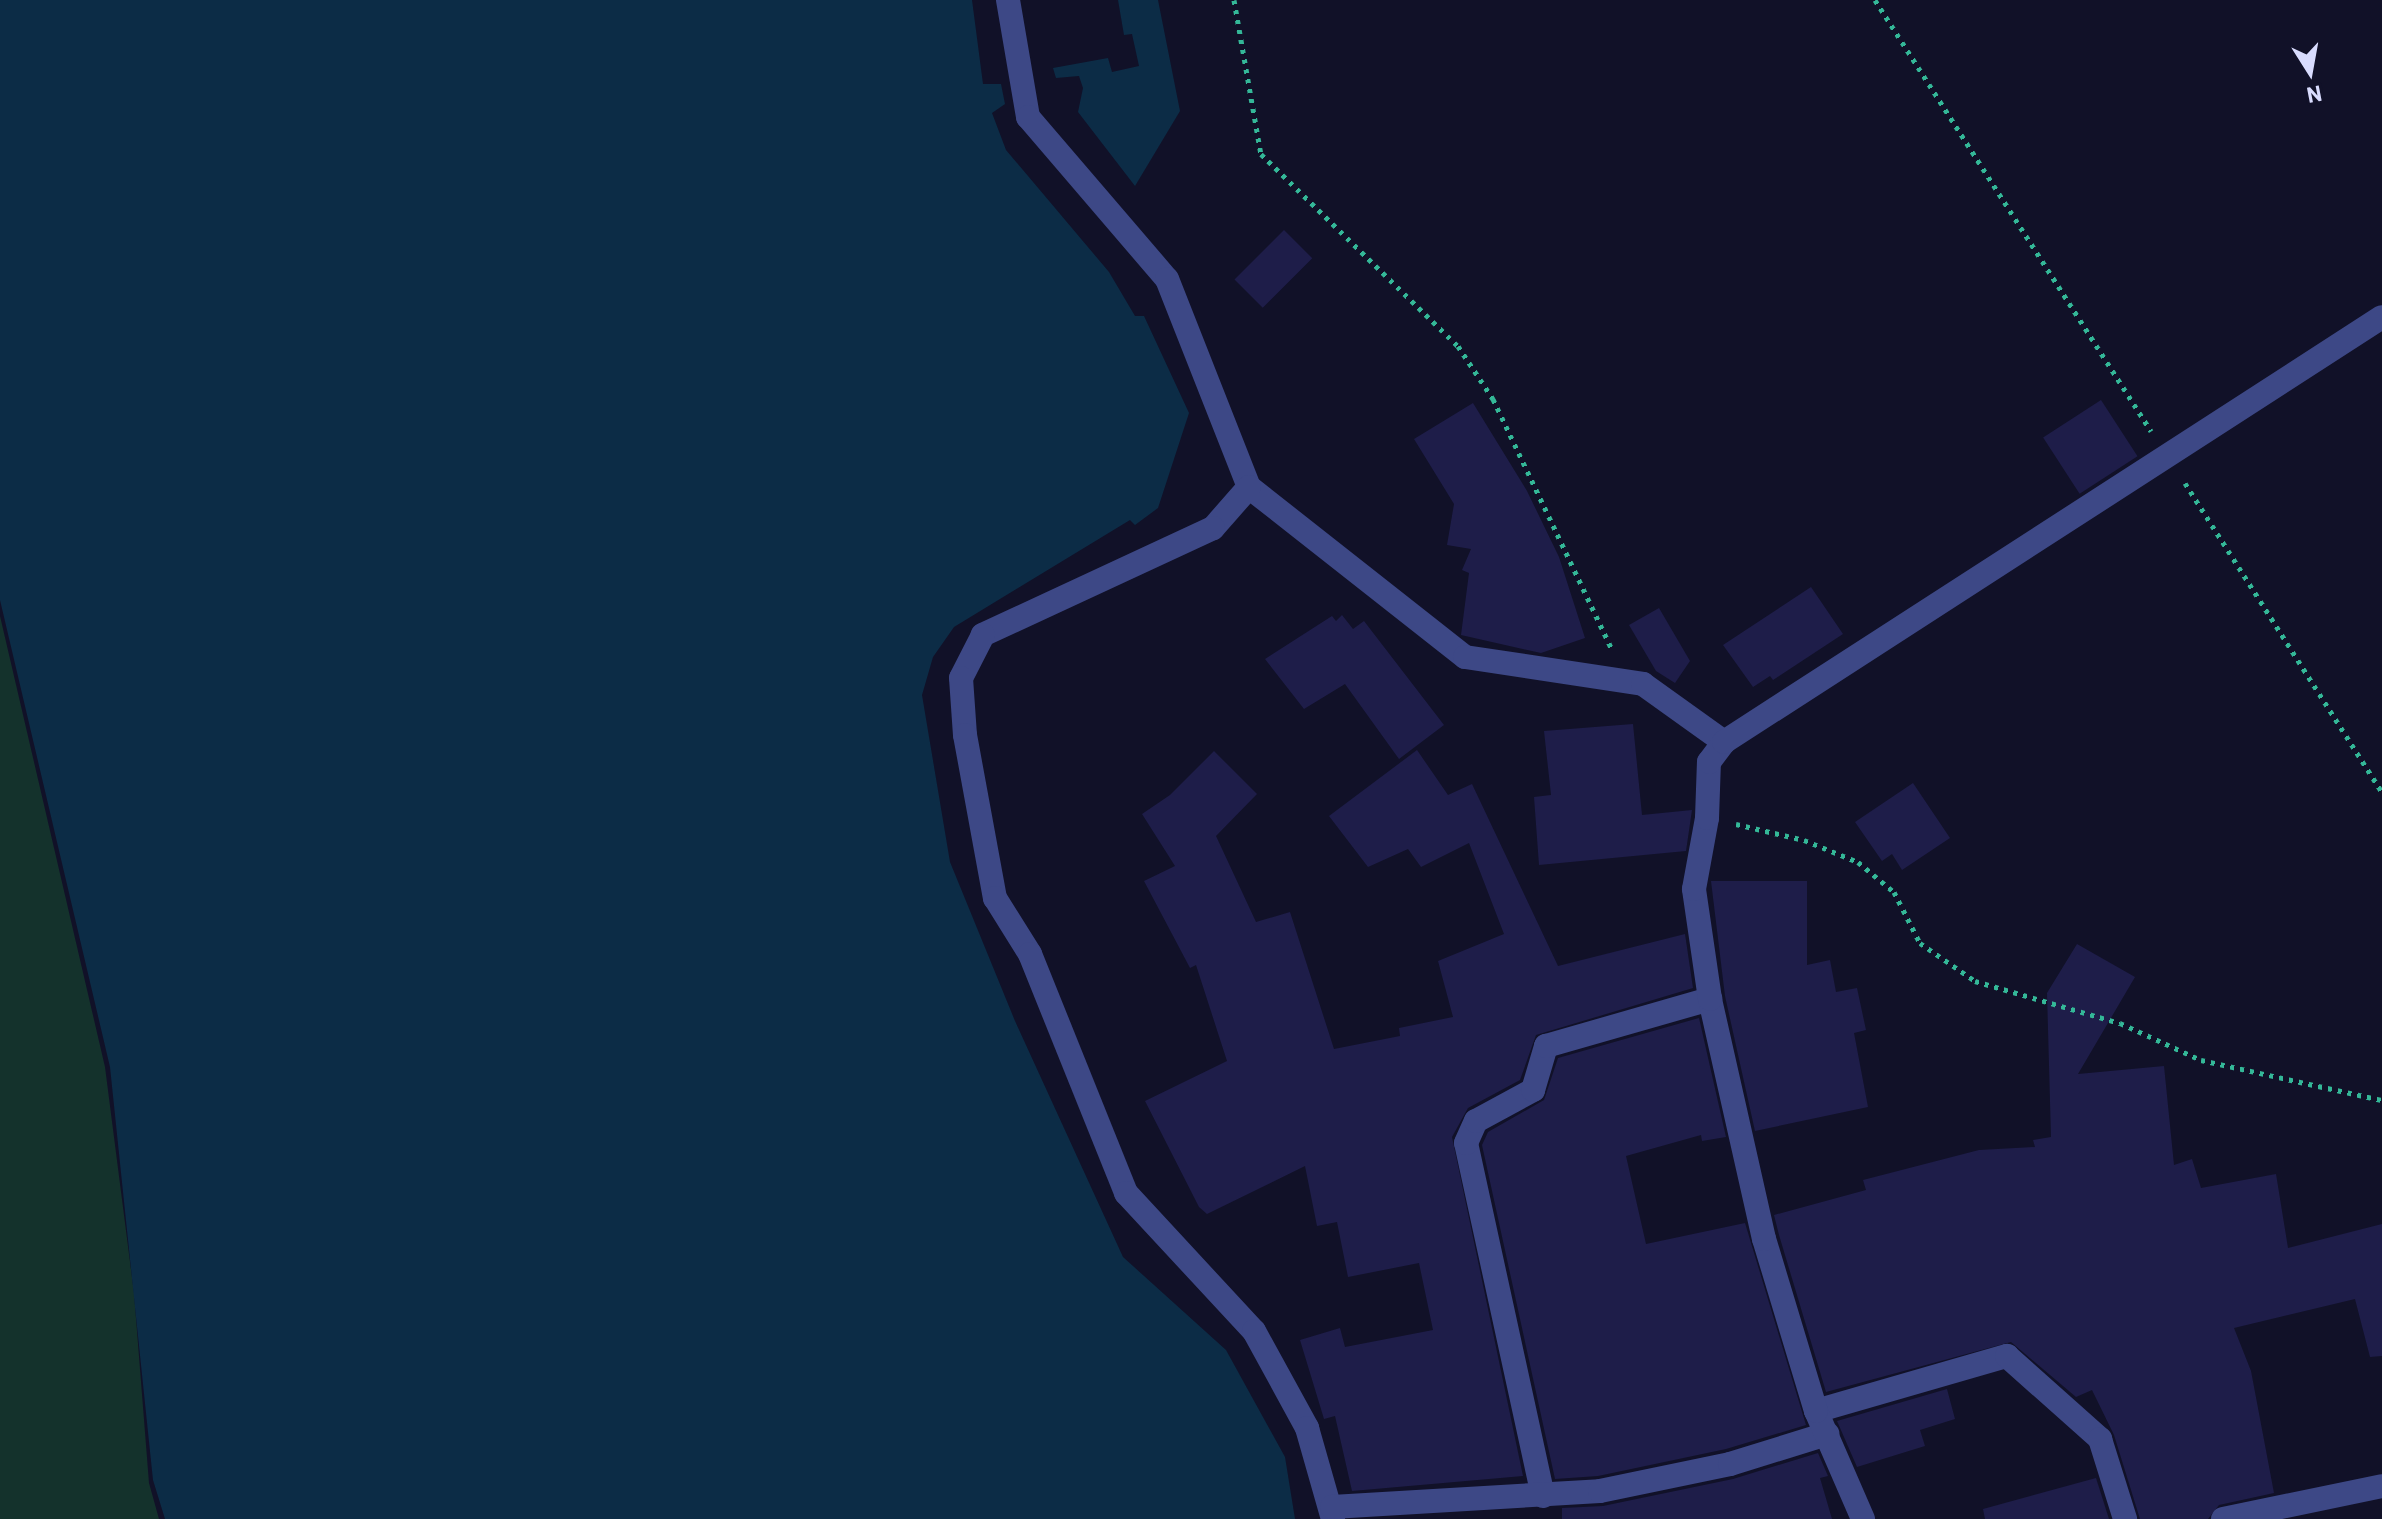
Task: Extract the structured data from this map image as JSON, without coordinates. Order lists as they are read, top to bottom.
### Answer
{
  "north": "bottom"
}
